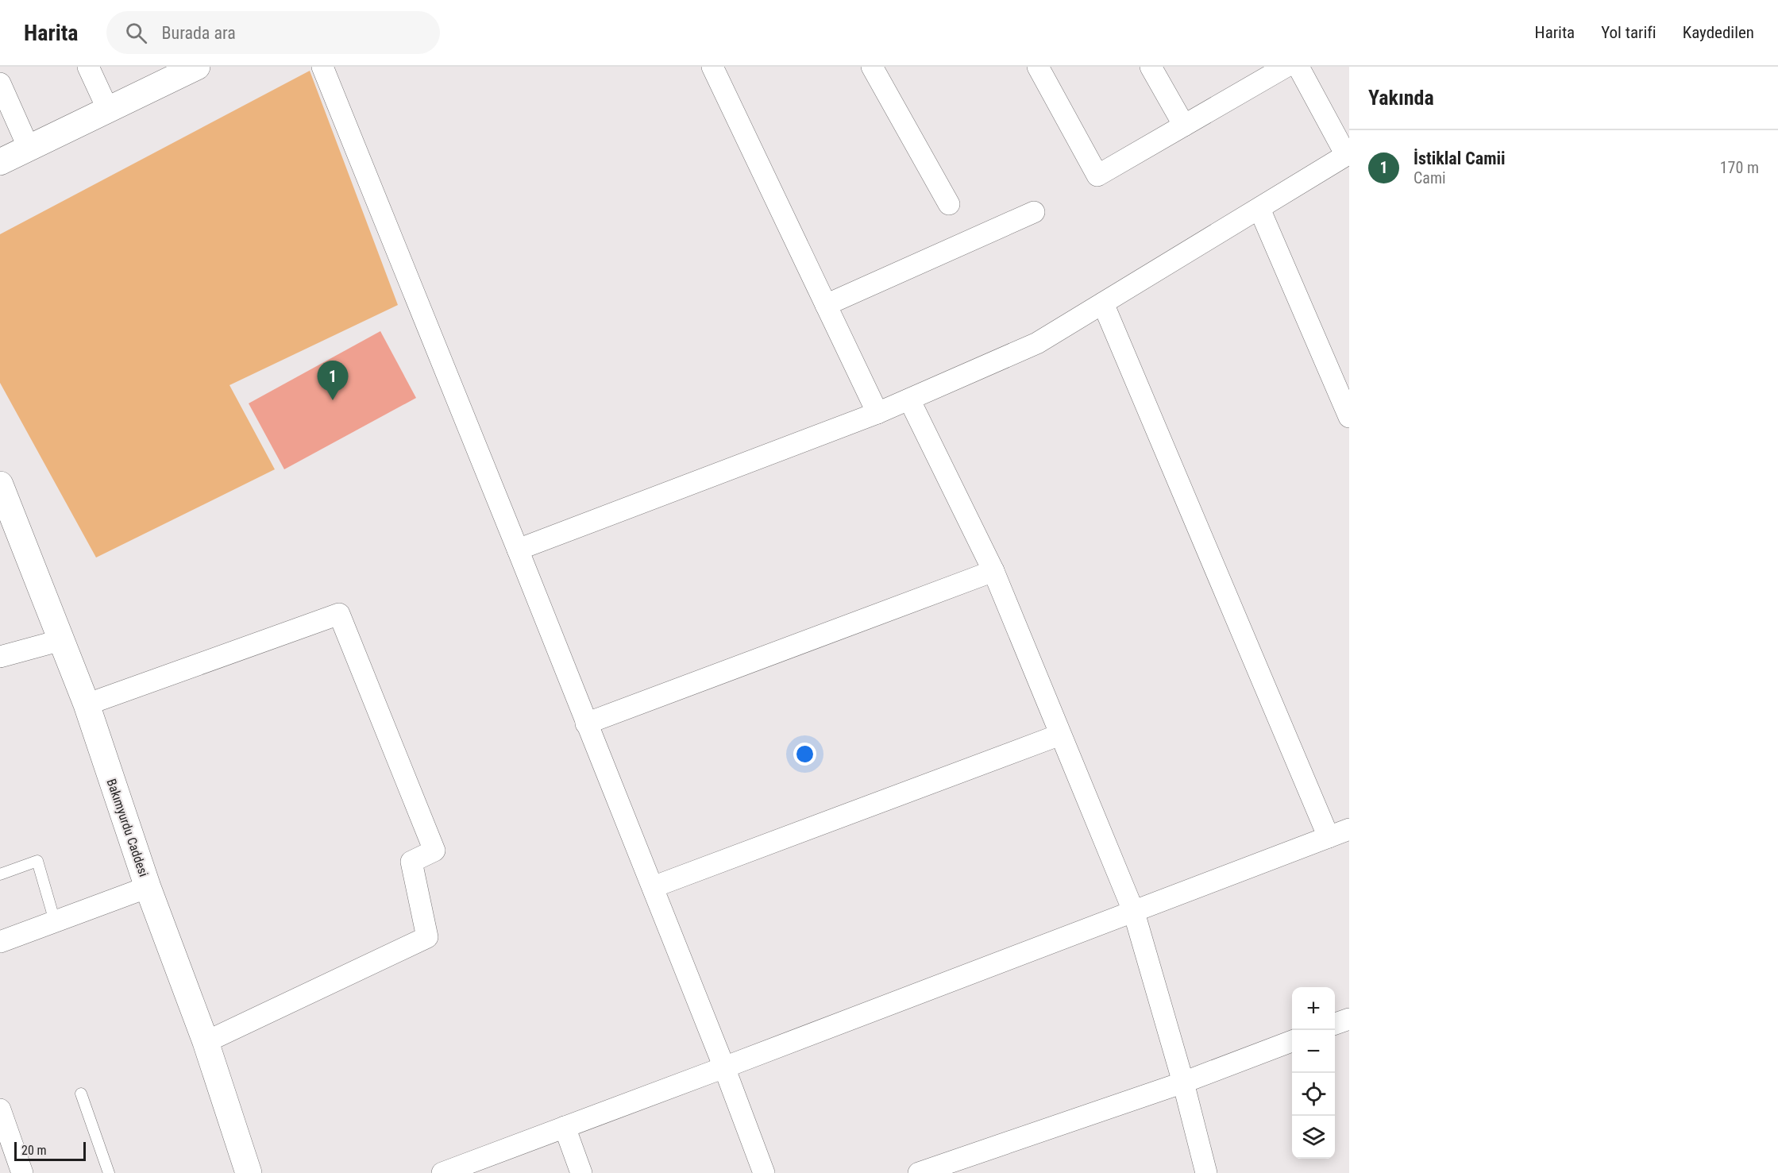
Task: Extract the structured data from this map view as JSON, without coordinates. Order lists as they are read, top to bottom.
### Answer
{
  "streets": {
    "main road": ["Bakımyurdu Caddesi"]
  },
  "scale_bar": "20 m",
  "page": {
    "header": "Harita",
    "search": "Burada ara",
    "nav": ["Harita", "Yol tarifi", "Kaydedilen"],
    "heading": "Yakında",
    "list": [
      {
        "mark": "1",
        "name": "İstiklal Camii",
        "note": "Cami",
        "value": "170 m"
      }
    ],
    "pins": "1",
    "map_buttons": ["+", "−"],
    "scale": "20 m"
  }
}
